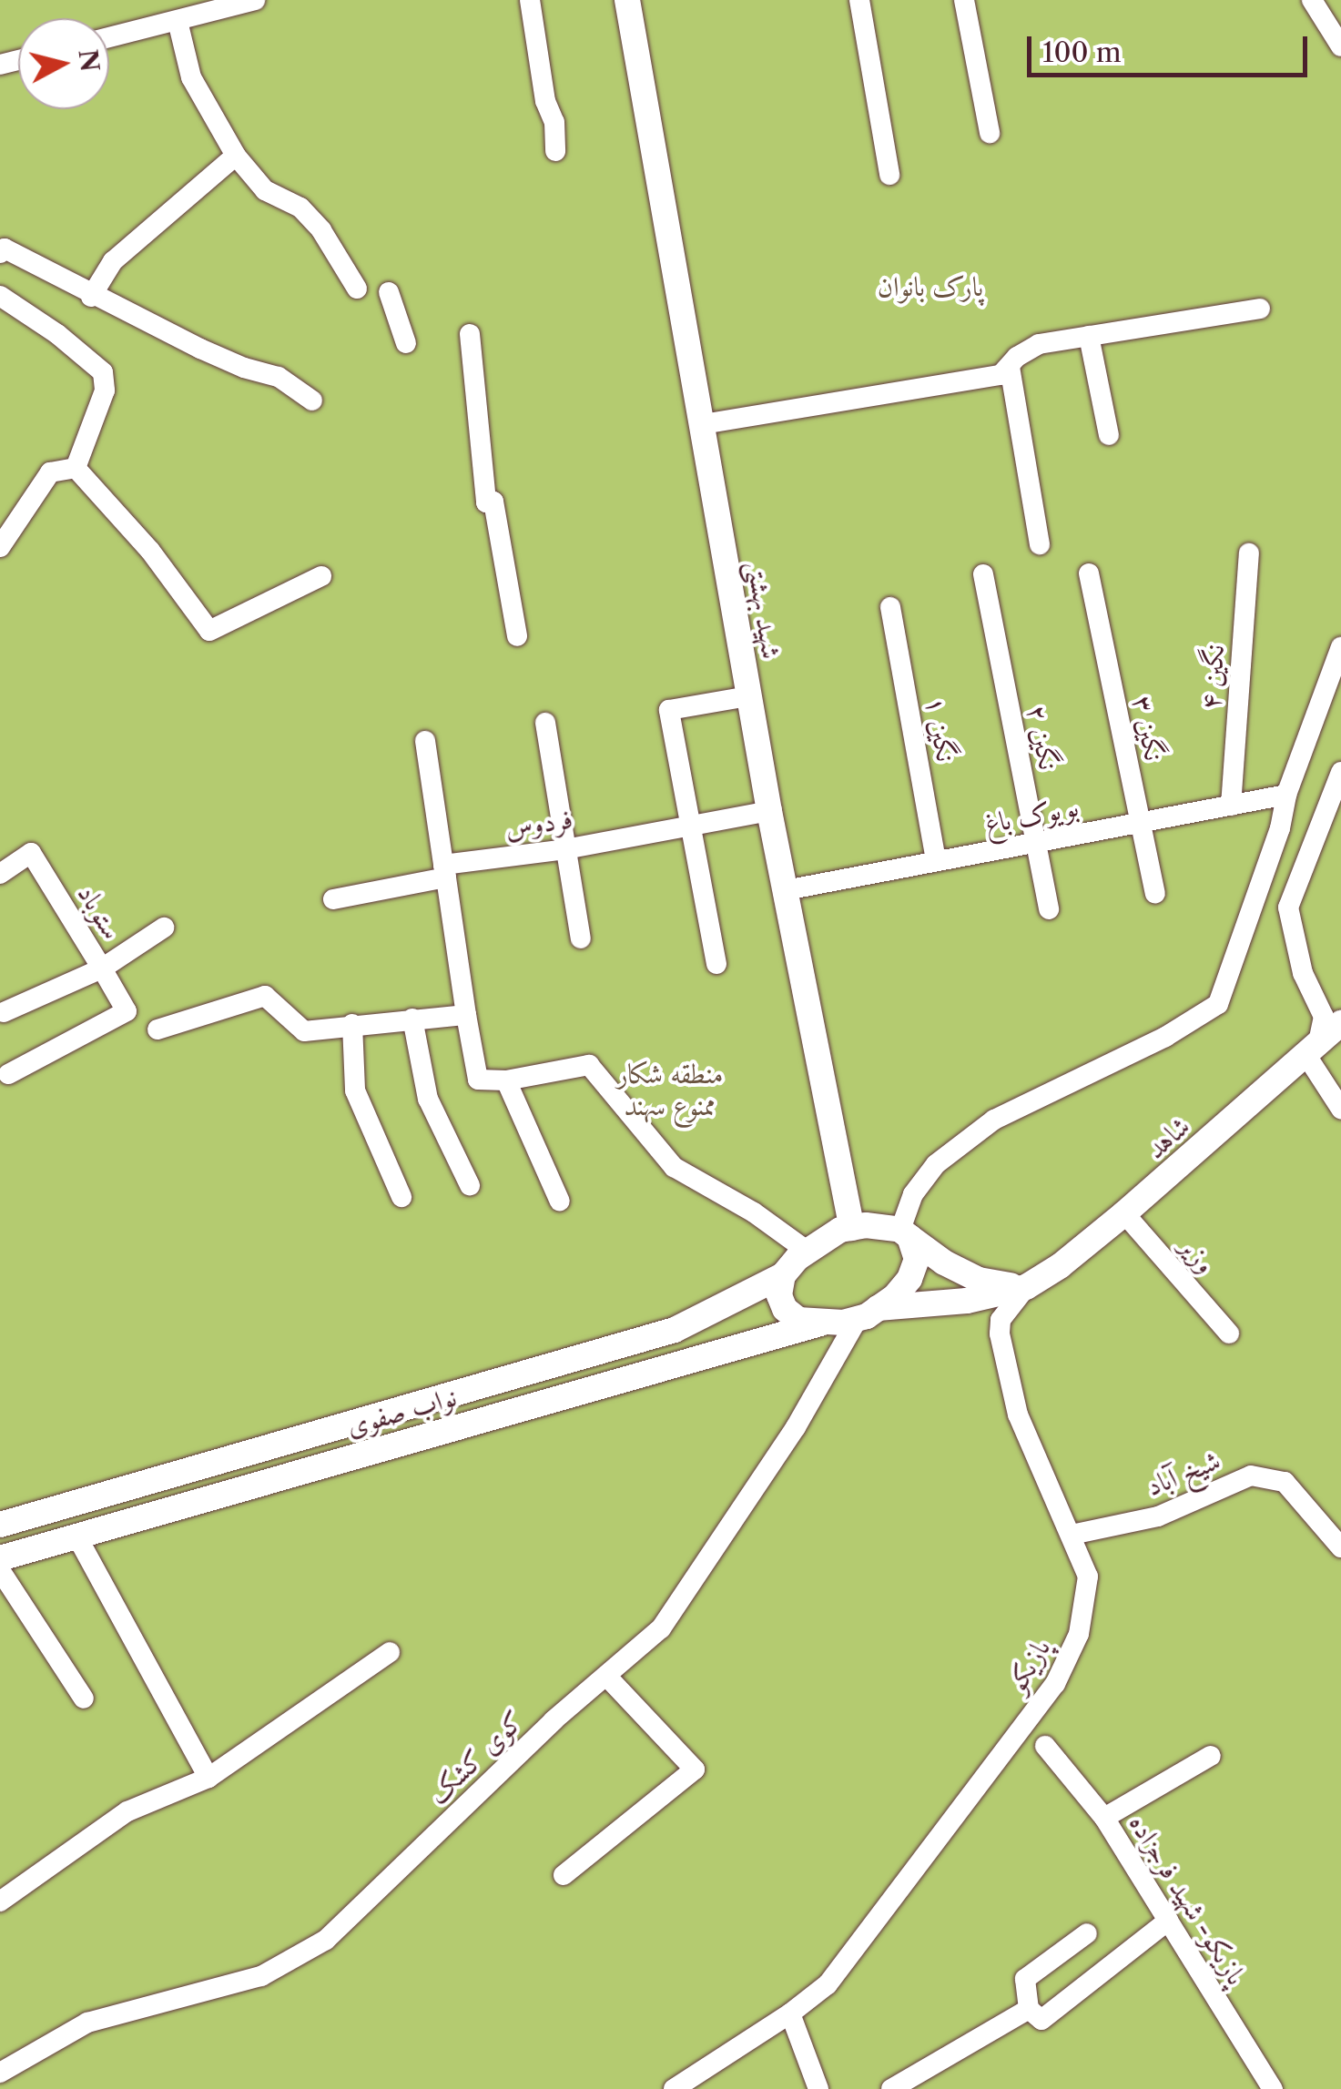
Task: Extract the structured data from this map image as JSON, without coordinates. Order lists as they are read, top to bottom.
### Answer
{
  "streets": {
    "street": [
      "شهید بهشتی",
      "نگین ۴",
      "نگین ۳",
      "نگین ۱",
      "نگین ۲",
      "بویوک باغ",
      "فردوس",
      "ستوباد",
      "شاهد",
      "وزیر",
      "نواب صفوی",
      "شیخ آباد",
      "پازیکو",
      "کوی کشک",
      "پازیکو- شهید فرجزاده"
    ]
  },
  "crossings": [
    ["شهید بهشتی", "بویوک باغ"],
    ["شهید بهشتی", "فردوس"],
    ["شهید بهشتی", "شاهد"],
    ["شهید بهشتی", "نواب صفوی"],
    ["شهید بهشتی", "کوی کشک"],
    ["نگین ۴", "بویوک باغ"],
    ["نگین ۳", "بویوک باغ"],
    ["نگین ۱", "بویوک باغ"],
    ["نگین ۲", "بویوک باغ"],
    ["شاهد", "وزیر"],
    ["شاهد", "نواب صفوی"],
    ["شاهد", "پازیکو"],
    ["شاهد", "کوی کشک"],
    ["نواب صفوی", "کوی کشک"],
    ["شیخ آباد", "پازیکو"]
  ],
  "parks": ["پارک بانوان", "منطقه شکار ممنوع سهند"],
  "scale_bar": "100 m",
  "north": "right"
}
